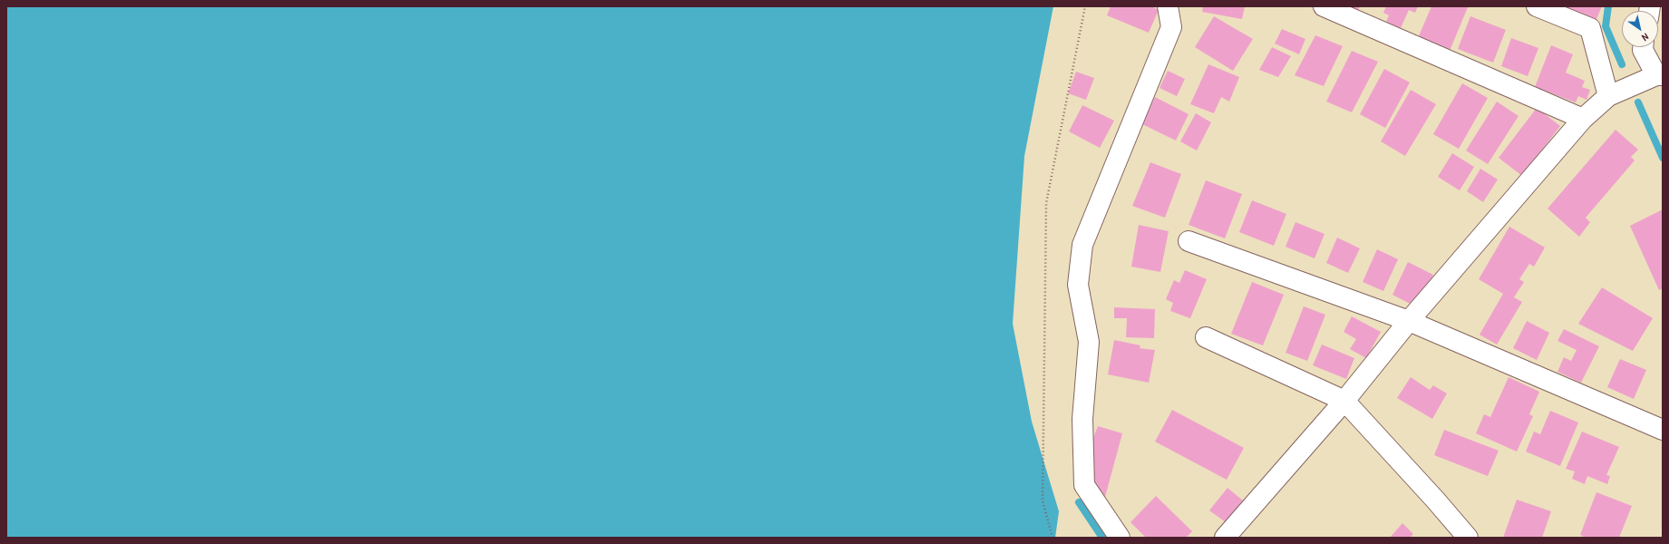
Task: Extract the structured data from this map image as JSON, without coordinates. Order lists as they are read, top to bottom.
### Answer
{
  "north": "bottom right"
}
